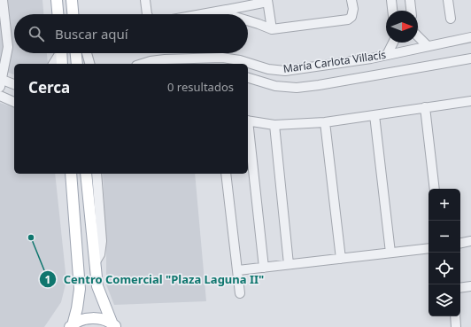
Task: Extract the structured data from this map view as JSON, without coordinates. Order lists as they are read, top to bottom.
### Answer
{
  "streets": {
    "street": ["María Carlota Villacís"]
  },
  "places": ["Centro Comercial \"Plaza Laguna II\""],
  "north": "right",
  "page": {
    "search": "Buscar aquí",
    "heading": ["Cerca", "0 resultados"],
    "map_buttons": ["+", "−"]
  }
}
